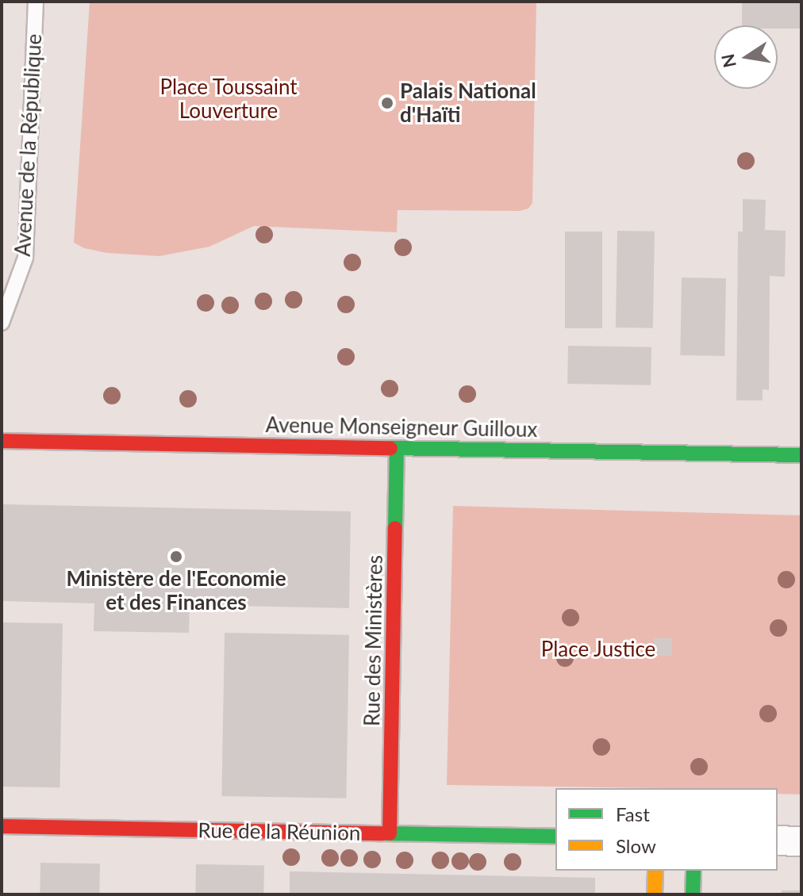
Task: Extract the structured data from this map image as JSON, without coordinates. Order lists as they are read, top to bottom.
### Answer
{
  "streets": {
    "street": ["Avenue Monseigneur Guilloux", "Rue des Ministères", "Rue de la Réunion"],
    "lane": ["Avenue de la République"]
  },
  "crossings": [
    ["Avenue Monseigneur Guilloux", "Rue des Ministères"],
    ["Rue des Ministères", "Rue de la Réunion"]
  ],
  "parks": ["Place Toussaint Louverture", "Place Justice"],
  "places": ["Palais National d'Haïti", "Ministère de l'Economie et des Finances"],
  "legend": ["Fast", "Slow"],
  "north": "left"
}
